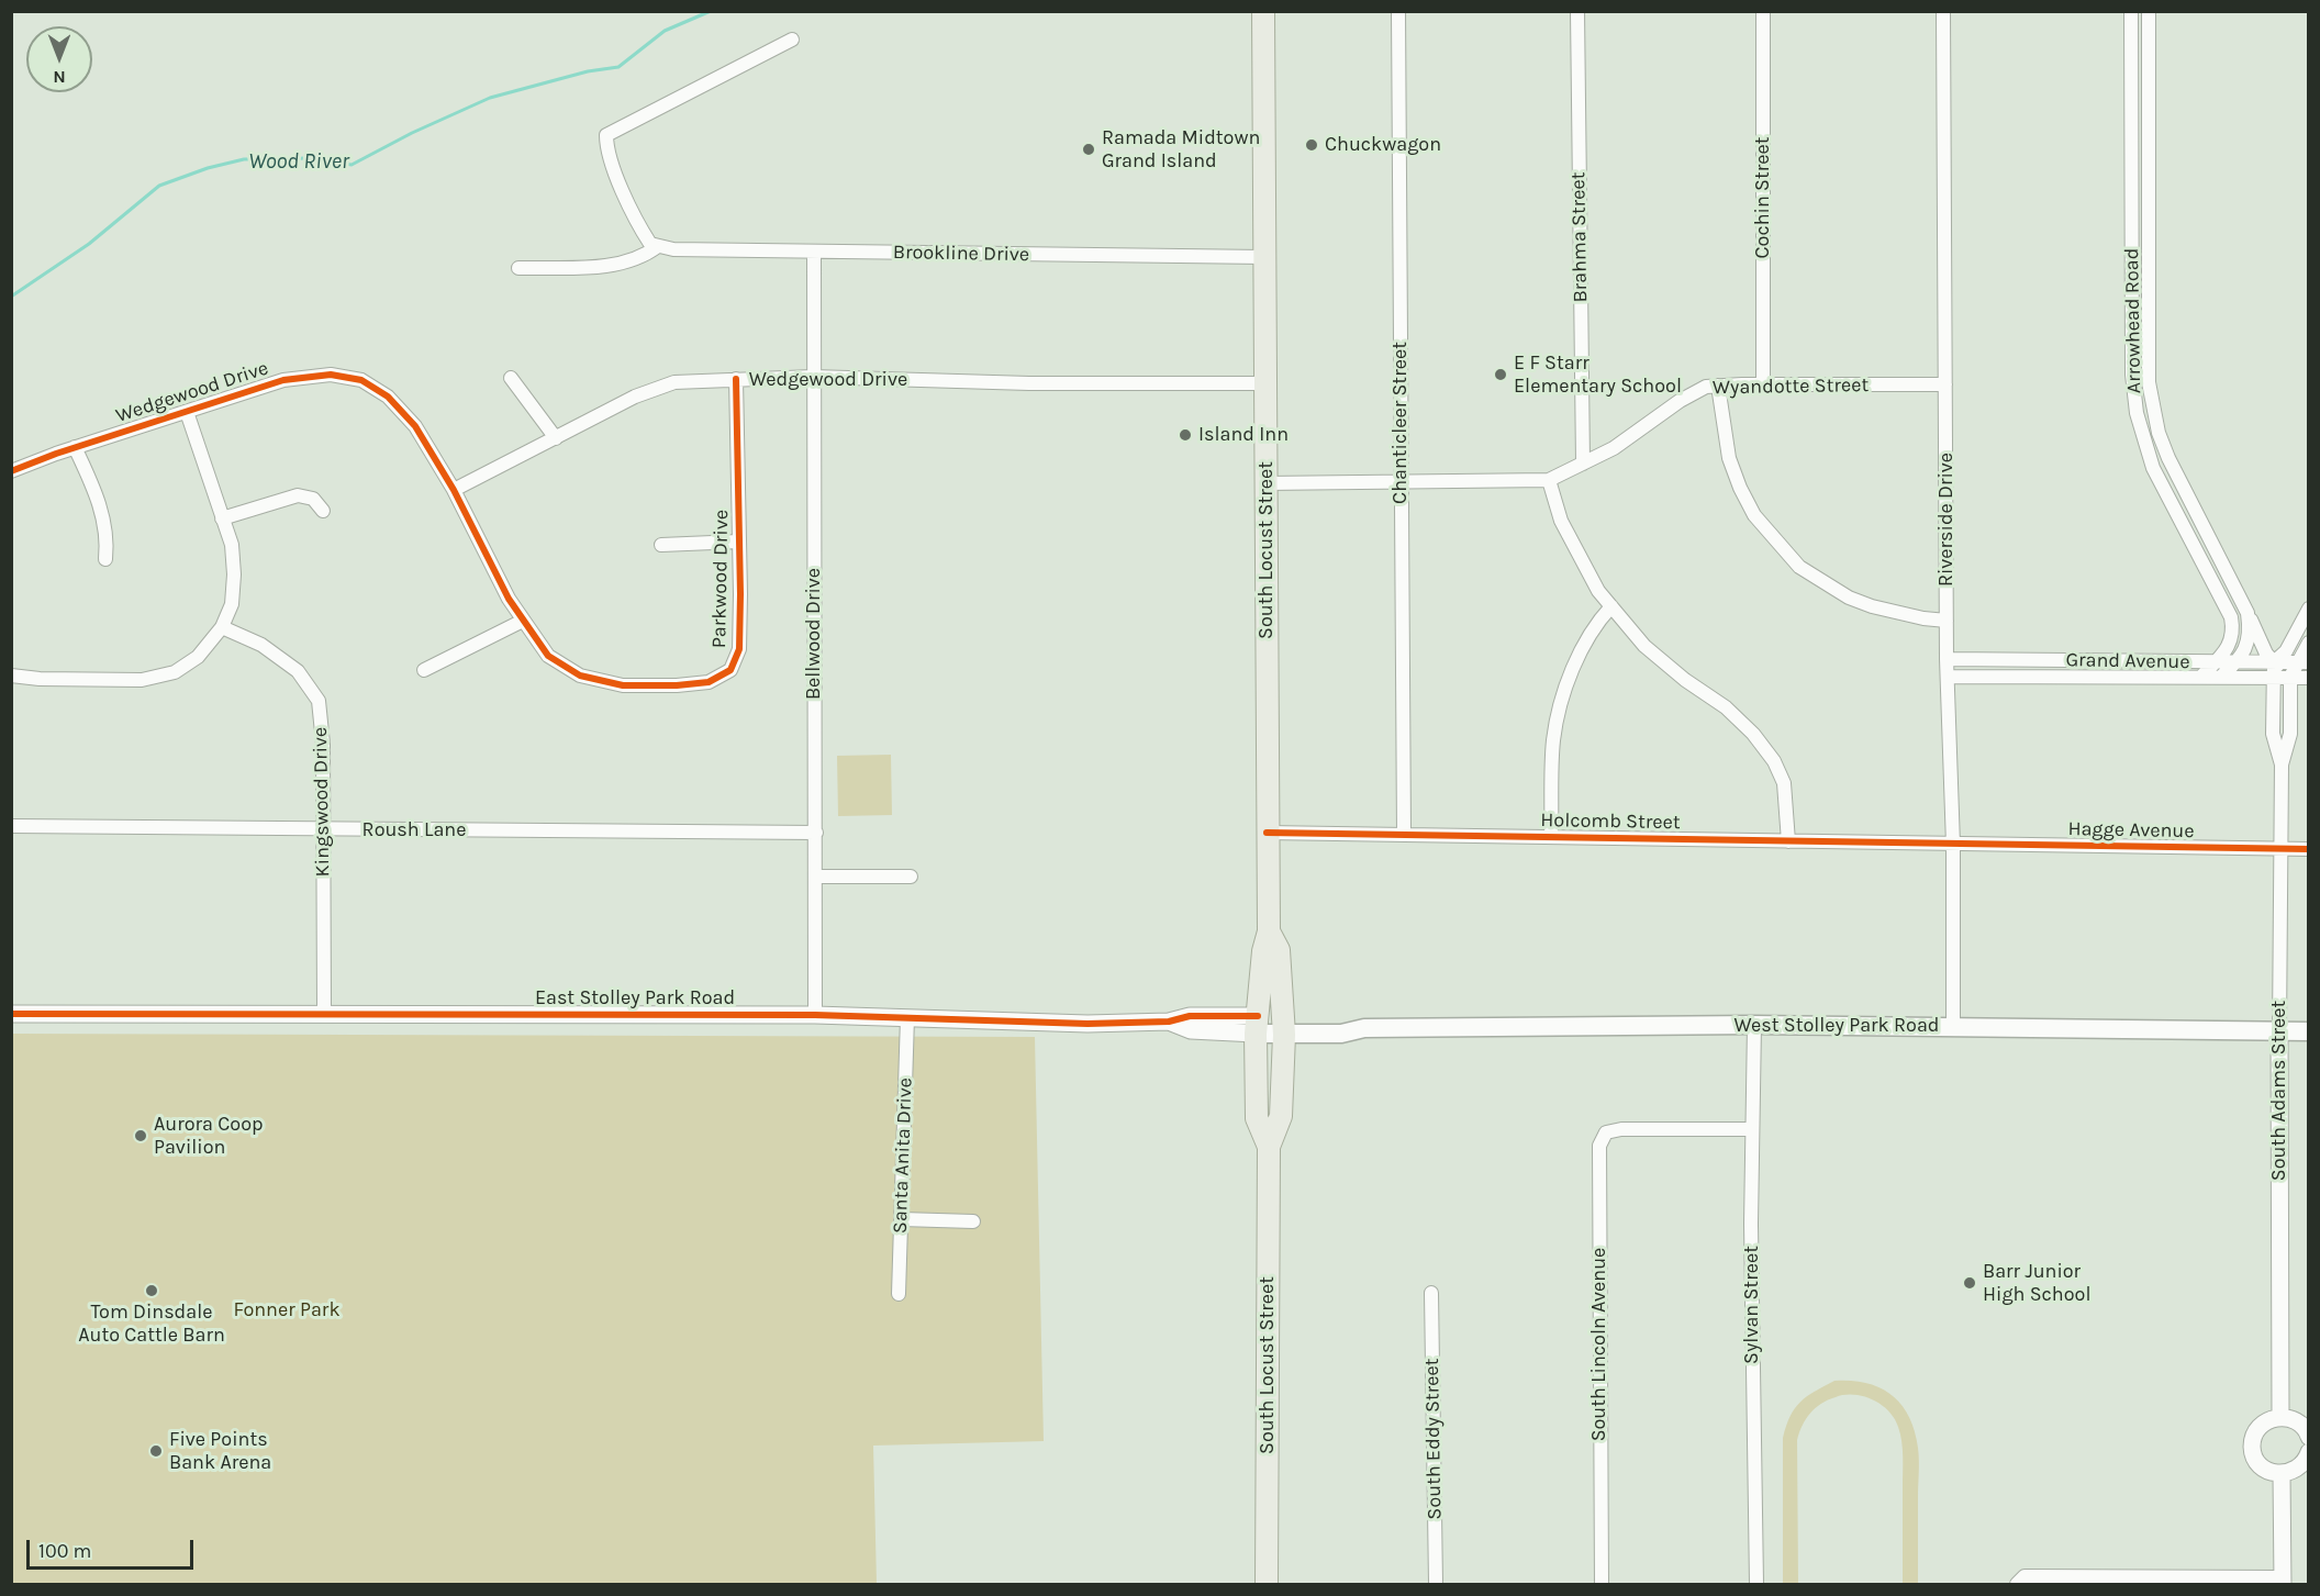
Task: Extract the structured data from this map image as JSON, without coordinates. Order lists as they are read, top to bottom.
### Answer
{
  "streets": {
    "main road": ["South Locust Street", "West Stolley Park Road"],
    "street": [
      "Cochin Street",
      "Brahma Street",
      "Brookline Drive",
      "Arrowhead Road",
      "Wedgewood Drive",
      "Wyandotte Street",
      "Chanticleer Street",
      "Riverside Drive",
      "Parkwood Drive",
      "Bellwood Drive",
      "Grand Avenue",
      "Kingswood Drive",
      "Holcomb Street",
      "Roush Lane",
      "Hagge Avenue",
      "East Stolley Park Road",
      "South Adams Street",
      "Santa Anita Drive",
      "Sylvan Street",
      "South Lincoln Avenue",
      "South Eddy Street"
    ]
  },
  "crossings": [
    ["Cochin Street", "Wyandotte Street"],
    ["Brahma Street", "Wyandotte Street"],
    ["Brookline Drive", "South Locust Street"],
    ["Brookline Drive", "Bellwood Drive"],
    ["Arrowhead Road", "Grand Avenue"],
    ["Wedgewood Drive", "South Locust Street"],
    ["Wedgewood Drive", "Parkwood Drive"],
    ["Wedgewood Drive", "Bellwood Drive"],
    ["Wyandotte Street", "Chanticleer Street"],
    ["Wyandotte Street", "Riverside Drive"],
    ["Wyandotte Street", "South Locust Street"],
    ["Chanticleer Street", "Holcomb Street"],
    ["Riverside Drive", "Grand Avenue"],
    ["Riverside Drive", "Holcomb Street"],
    ["Riverside Drive", "Hagge Avenue"],
    ["Riverside Drive", "West Stolley Park Road"],
    ["South Locust Street", "Holcomb Street"],
    ["South Locust Street", "East Stolley Park Road"],
    ["South Locust Street", "West Stolley Park Road"],
    ["Bellwood Drive", "Roush Lane"],
    ["Bellwood Drive", "East Stolley Park Road"],
    ["Kingswood Drive", "Roush Lane"],
    ["Kingswood Drive", "East Stolley Park Road"],
    ["Holcomb Street", "Hagge Avenue"],
    ["Hagge Avenue", "South Adams Street"],
    ["East Stolley Park Road", "West Stolley Park Road"],
    ["East Stolley Park Road", "Santa Anita Drive"],
    ["West Stolley Park Road", "South Adams Street"],
    ["West Stolley Park Road", "Sylvan Street"],
    ["Sylvan Street", "South Lincoln Avenue"]
  ],
  "water": ["Wood River"],
  "parks": ["Fonner Park"],
  "places": [
    "Chuckwagon",
    "Ramada Midtown Grand Island",
    "E F Starr Elementary School",
    "Island Inn",
    "Aurora Coop Pavilion",
    "Barr Junior High School",
    "Tom Dinsdale Auto Cattle Barn",
    "Five Points Bank Arena"
  ],
  "scale_bar": "100 m",
  "north": "bottom"
}
